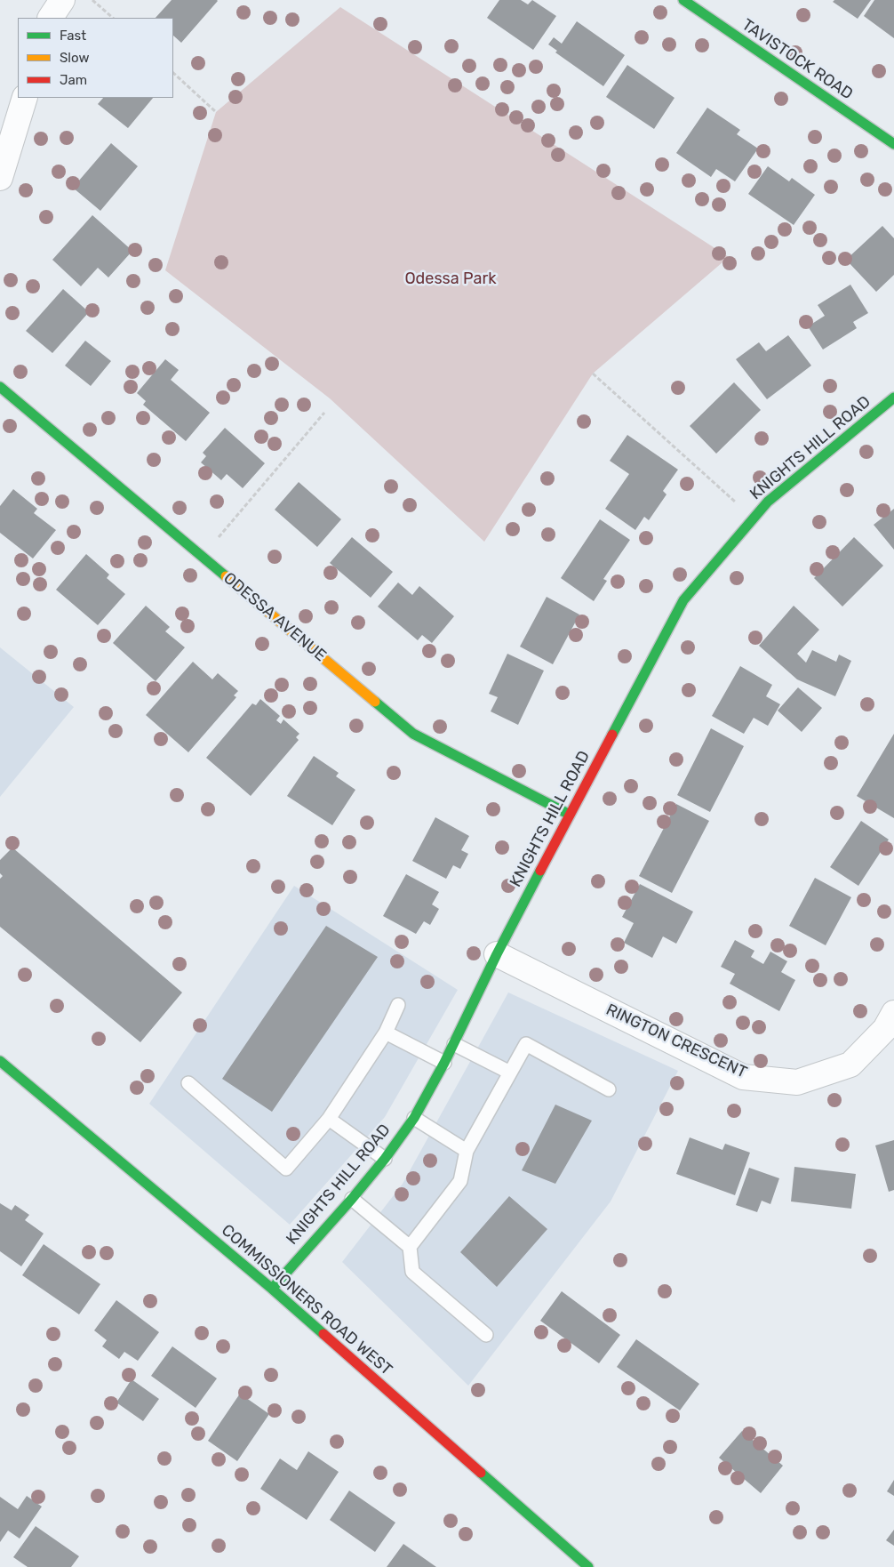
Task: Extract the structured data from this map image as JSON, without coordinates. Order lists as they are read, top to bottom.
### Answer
{
  "streets": {
    "street": [
      "TAVISTOCK ROAD",
      "KNIGHTS HILL ROAD",
      "ODESSA AVENUE",
      "RINGTON CRESCENT",
      "COMMISSIONERS ROAD WEST"
    ]
  },
  "crossings": [
    ["KNIGHTS HILL ROAD", "ODESSA AVENUE"],
    ["KNIGHTS HILL ROAD", "RINGTON CRESCENT"],
    ["KNIGHTS HILL ROAD", "COMMISSIONERS ROAD WEST"]
  ],
  "parks": ["Odessa Park"],
  "legend": ["Fast", "Slow", "Jam"]
}
